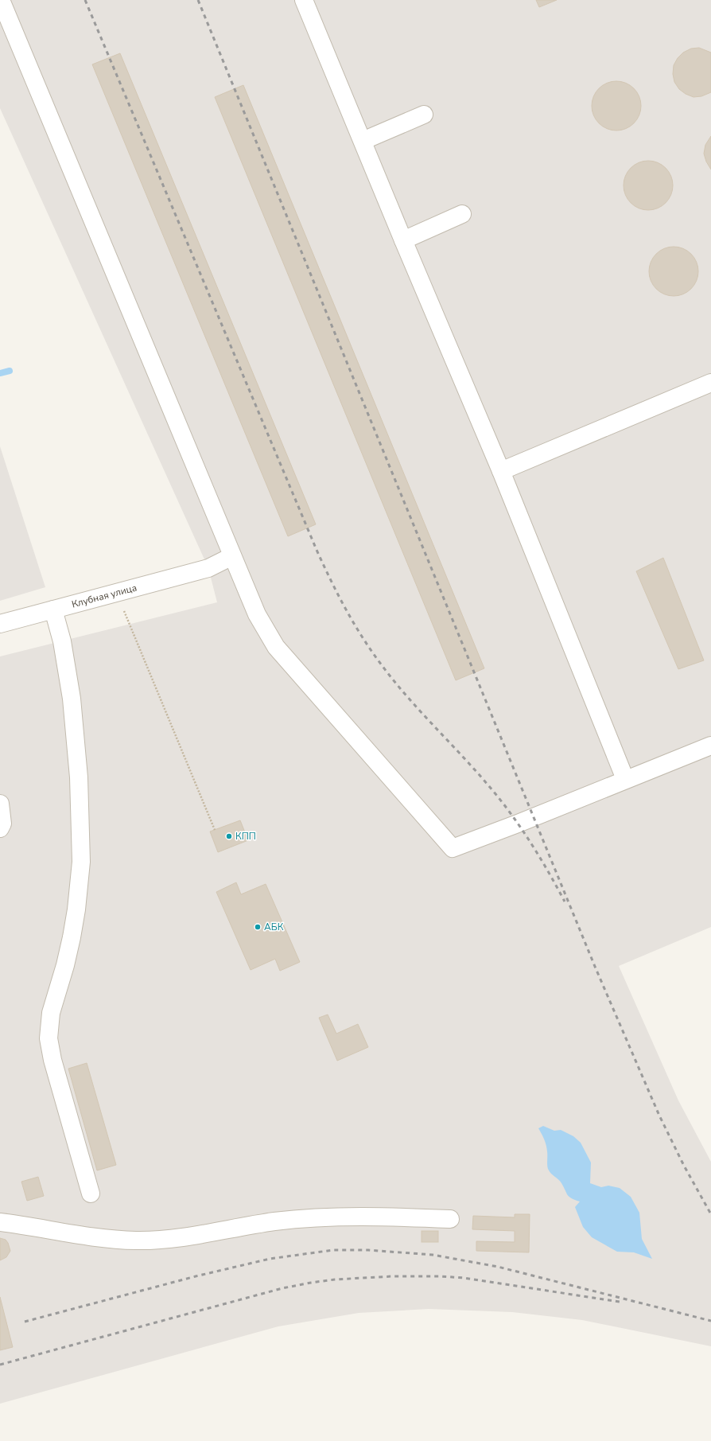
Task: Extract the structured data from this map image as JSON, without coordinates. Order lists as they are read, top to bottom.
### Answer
{
  "streets": {
    "street": ["Клубная улица"]
  },
  "places": ["КПП", "АБК"]
}
